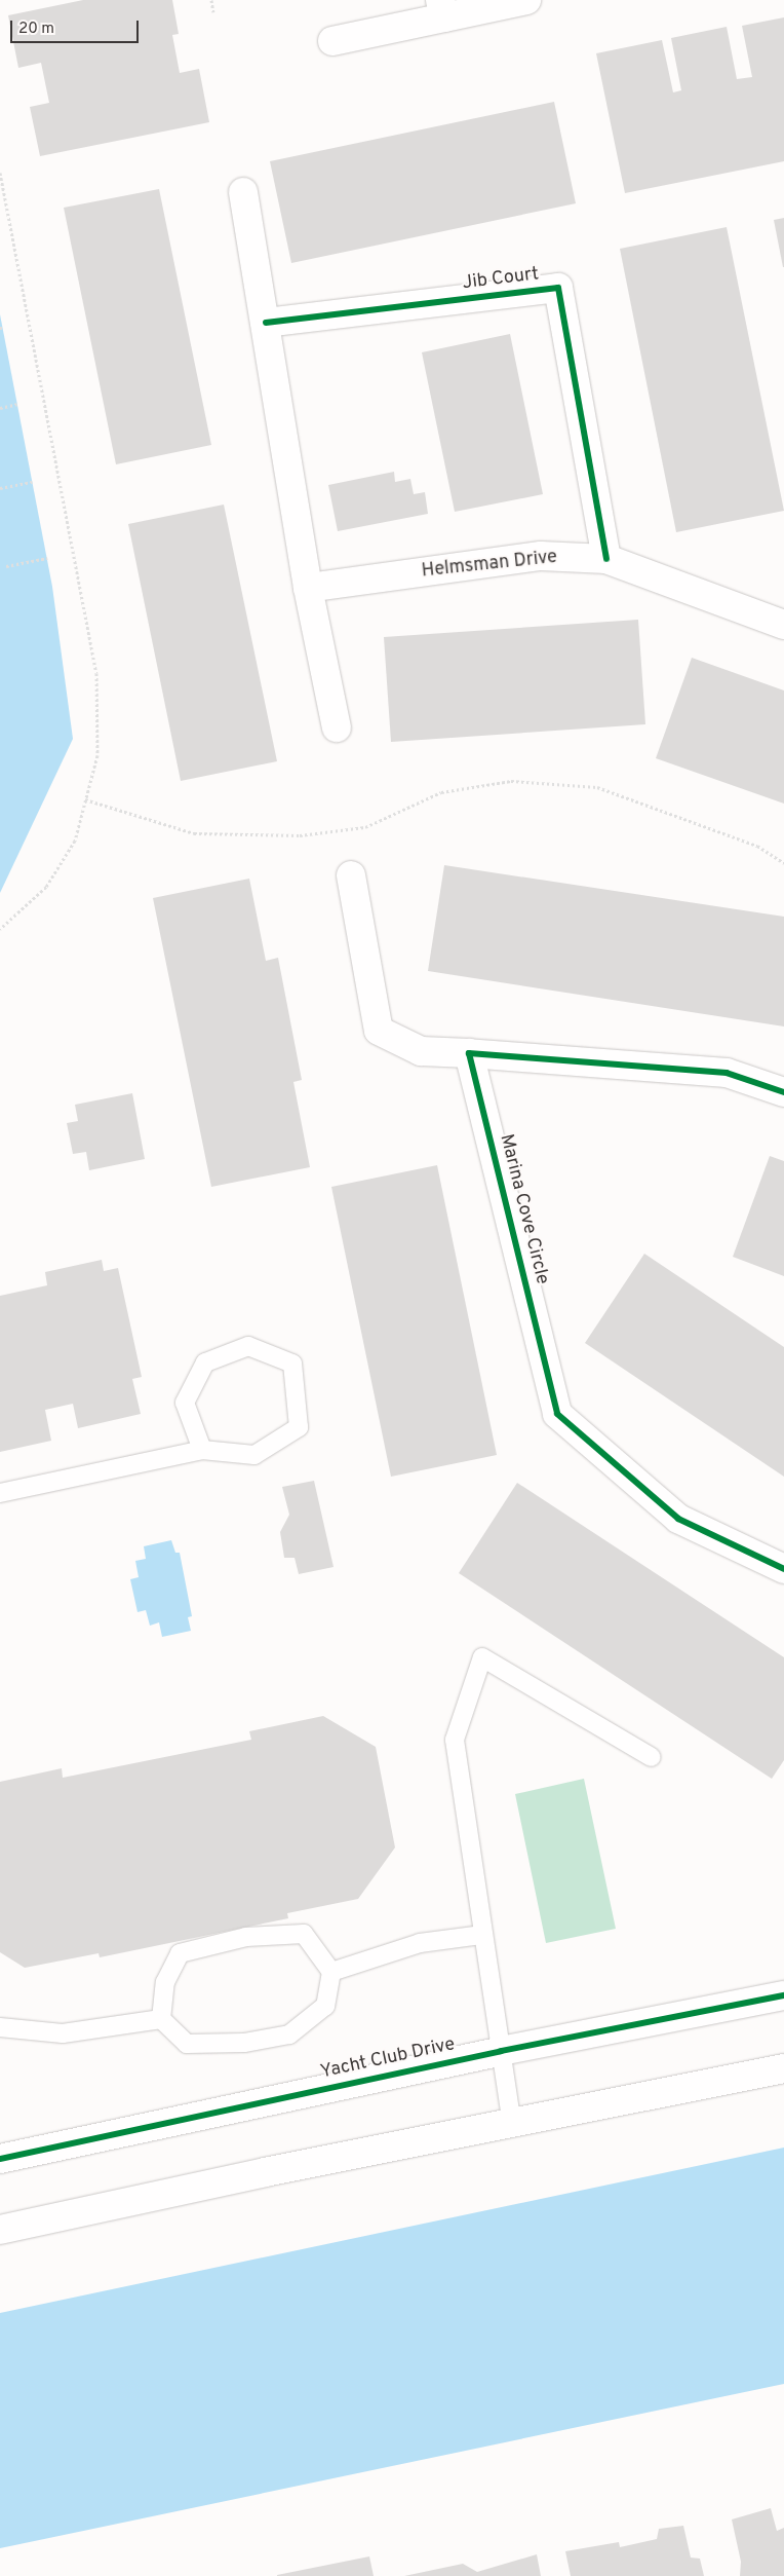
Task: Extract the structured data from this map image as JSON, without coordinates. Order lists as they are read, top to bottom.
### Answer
{
  "streets": {
    "street": [
      "Jib Court",
      "Helmsman Drive",
      "Marina Cove Circle",
      "Yacht Club Drive"
    ]
  },
  "crossings": [
    ["Jib Court", "Helmsman Drive"]
  ],
  "scale_bar": "20 m"
}
